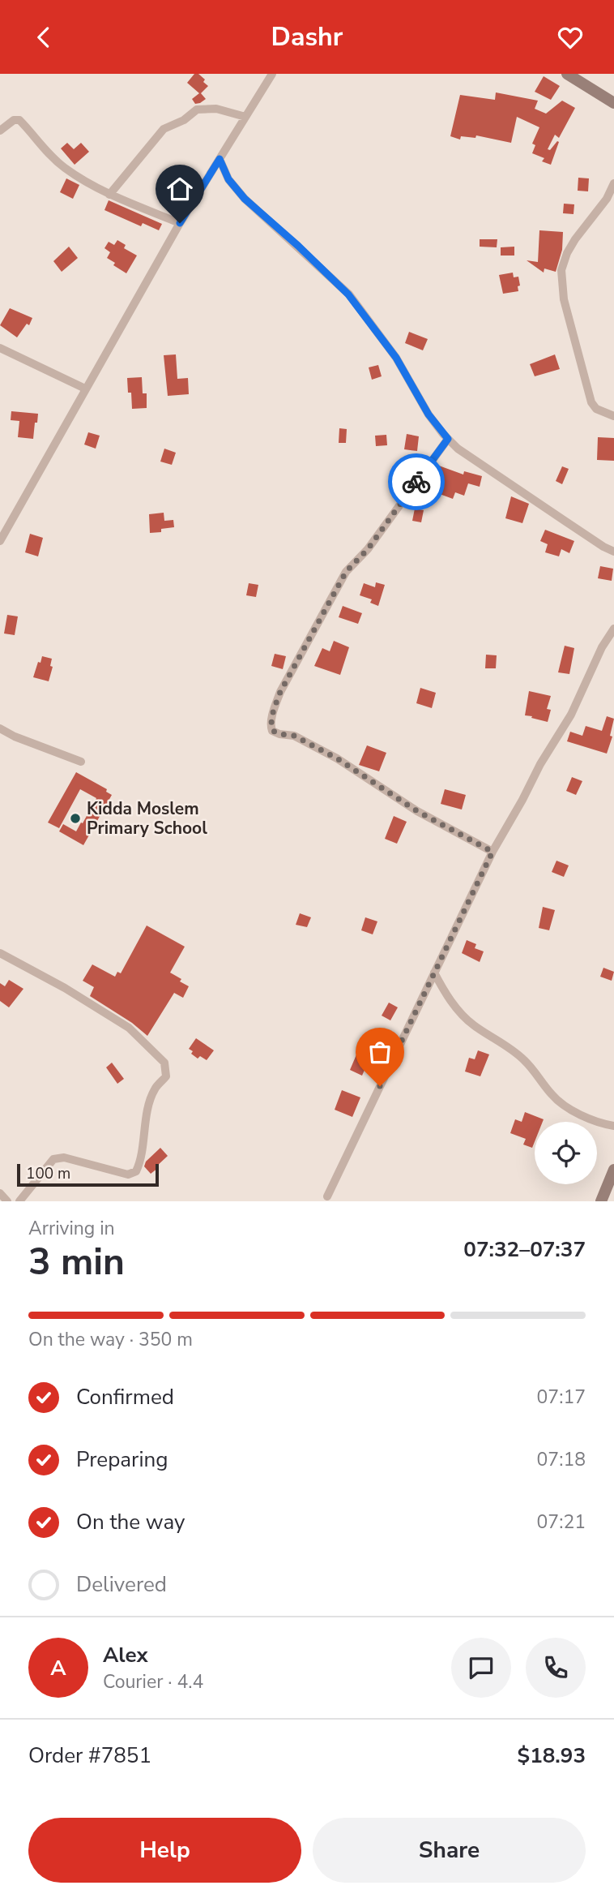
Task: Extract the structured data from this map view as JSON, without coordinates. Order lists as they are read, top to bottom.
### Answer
{
  "places": ["Kidda Moslem Primary School"],
  "scale_bar": "100 m",
  "page": {
    "header": "Dashr",
    "scale": "100 m",
    "heading": ["3 min", "Arriving in", "07:32–07:37"],
    "panel": [
      "Alex",
      "Courier · 4.4",
      "Order #7851",
      "$18.93"
    ],
    "bar": "On the way · 350 m",
    "list": [
      ["Confirmed", "07:17"],
      ["Preparing", "07:18"],
      ["On the way", "07:21"],
      "Delivered"
    ],
    "round": "A",
    "buttons": ["Help", "Share"]
  }
}
